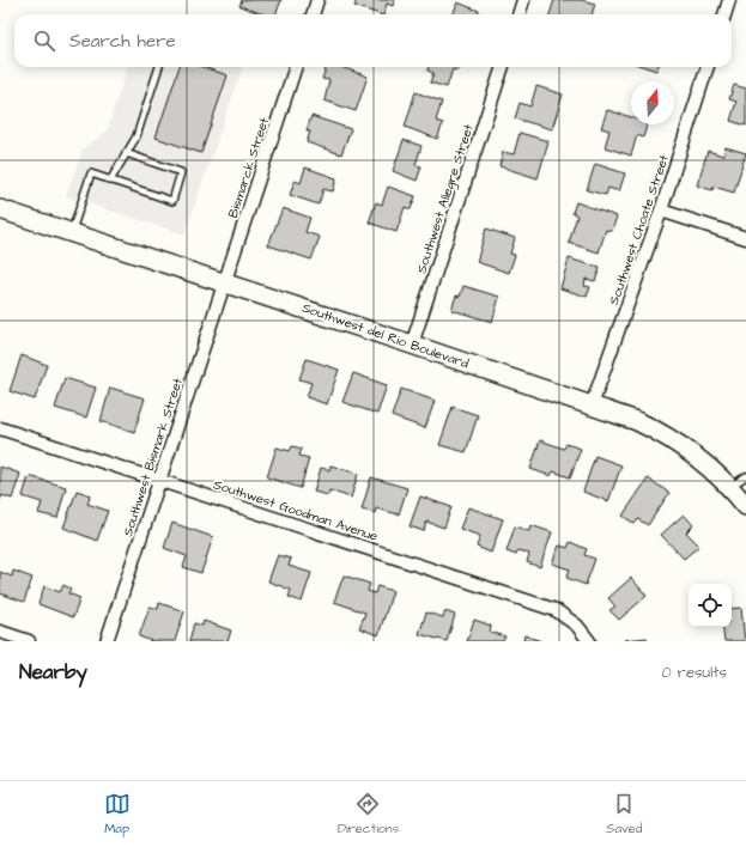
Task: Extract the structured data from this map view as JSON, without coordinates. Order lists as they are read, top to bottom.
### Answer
{
  "streets": {
    "street": [
      "Bismarck Street",
      "Southwest Allegre Street",
      "Southwest Choate Street",
      "Southwest del Rio Boulevard",
      "Southwest Bismark Street",
      "Southwest Goodman Avenue"
    ]
  },
  "crossings": [
    ["Bismarck Street", "Southwest del Rio Boulevard"],
    ["Bismarck Street", "Southwest Bismark Street"],
    ["Southwest Allegre Street", "Southwest del Rio Boulevard"],
    ["Southwest Choate Street", "Southwest del Rio Boulevard"],
    ["Southwest del Rio Boulevard", "Southwest Bismark Street"],
    ["Southwest Bismark Street", "Southwest Goodman Avenue"]
  ],
  "north": "top",
  "page": {
    "search": "Search here",
    "heading": ["Nearby", "0 results"],
    "nav": ["Map", "Directions", "Saved"]
  }
}
